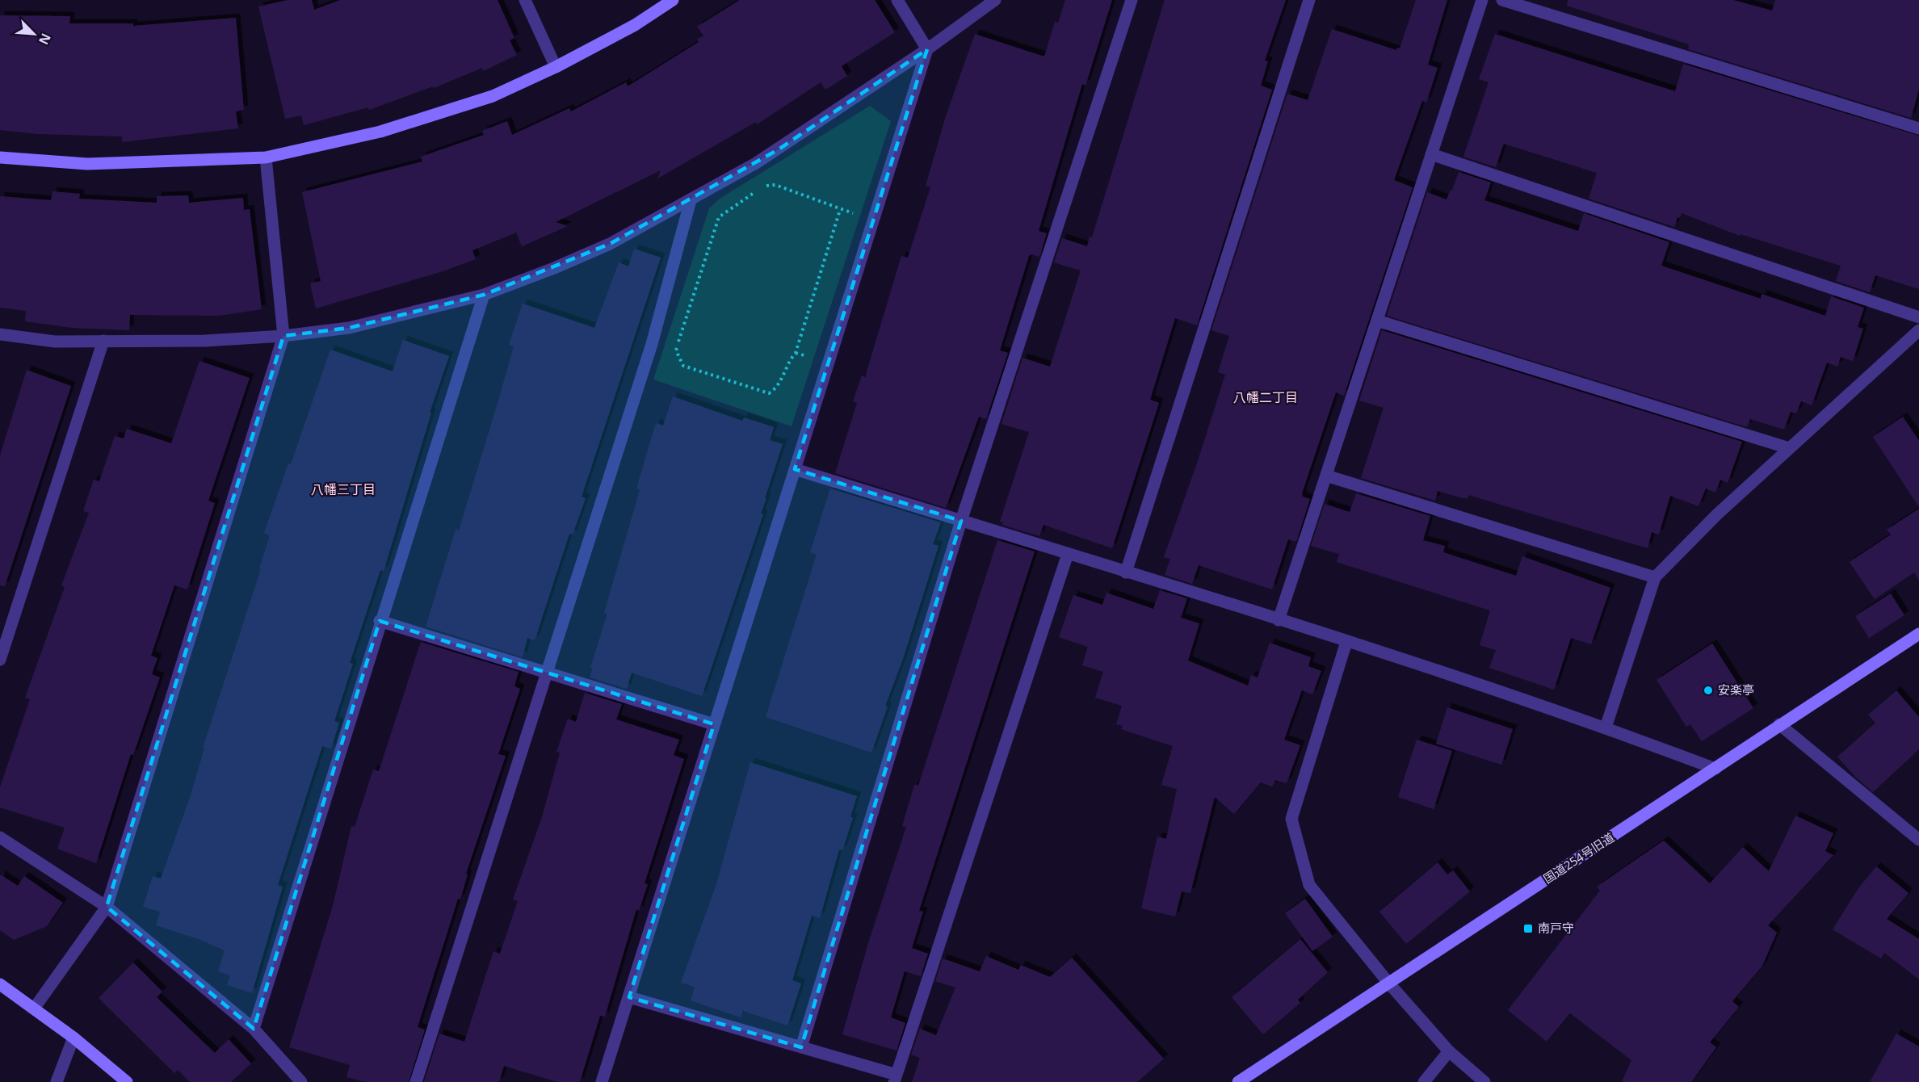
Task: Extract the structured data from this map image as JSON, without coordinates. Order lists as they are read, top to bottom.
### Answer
{
  "streets": {
    "street": ["国道254号旧道"]
  },
  "districts": ["八幡二丁目", "八幡三丁目"],
  "places": {
    "other": ["安楽亭"],
    "transit": ["南戸守"]
  },
  "north": "bottom right"
}
